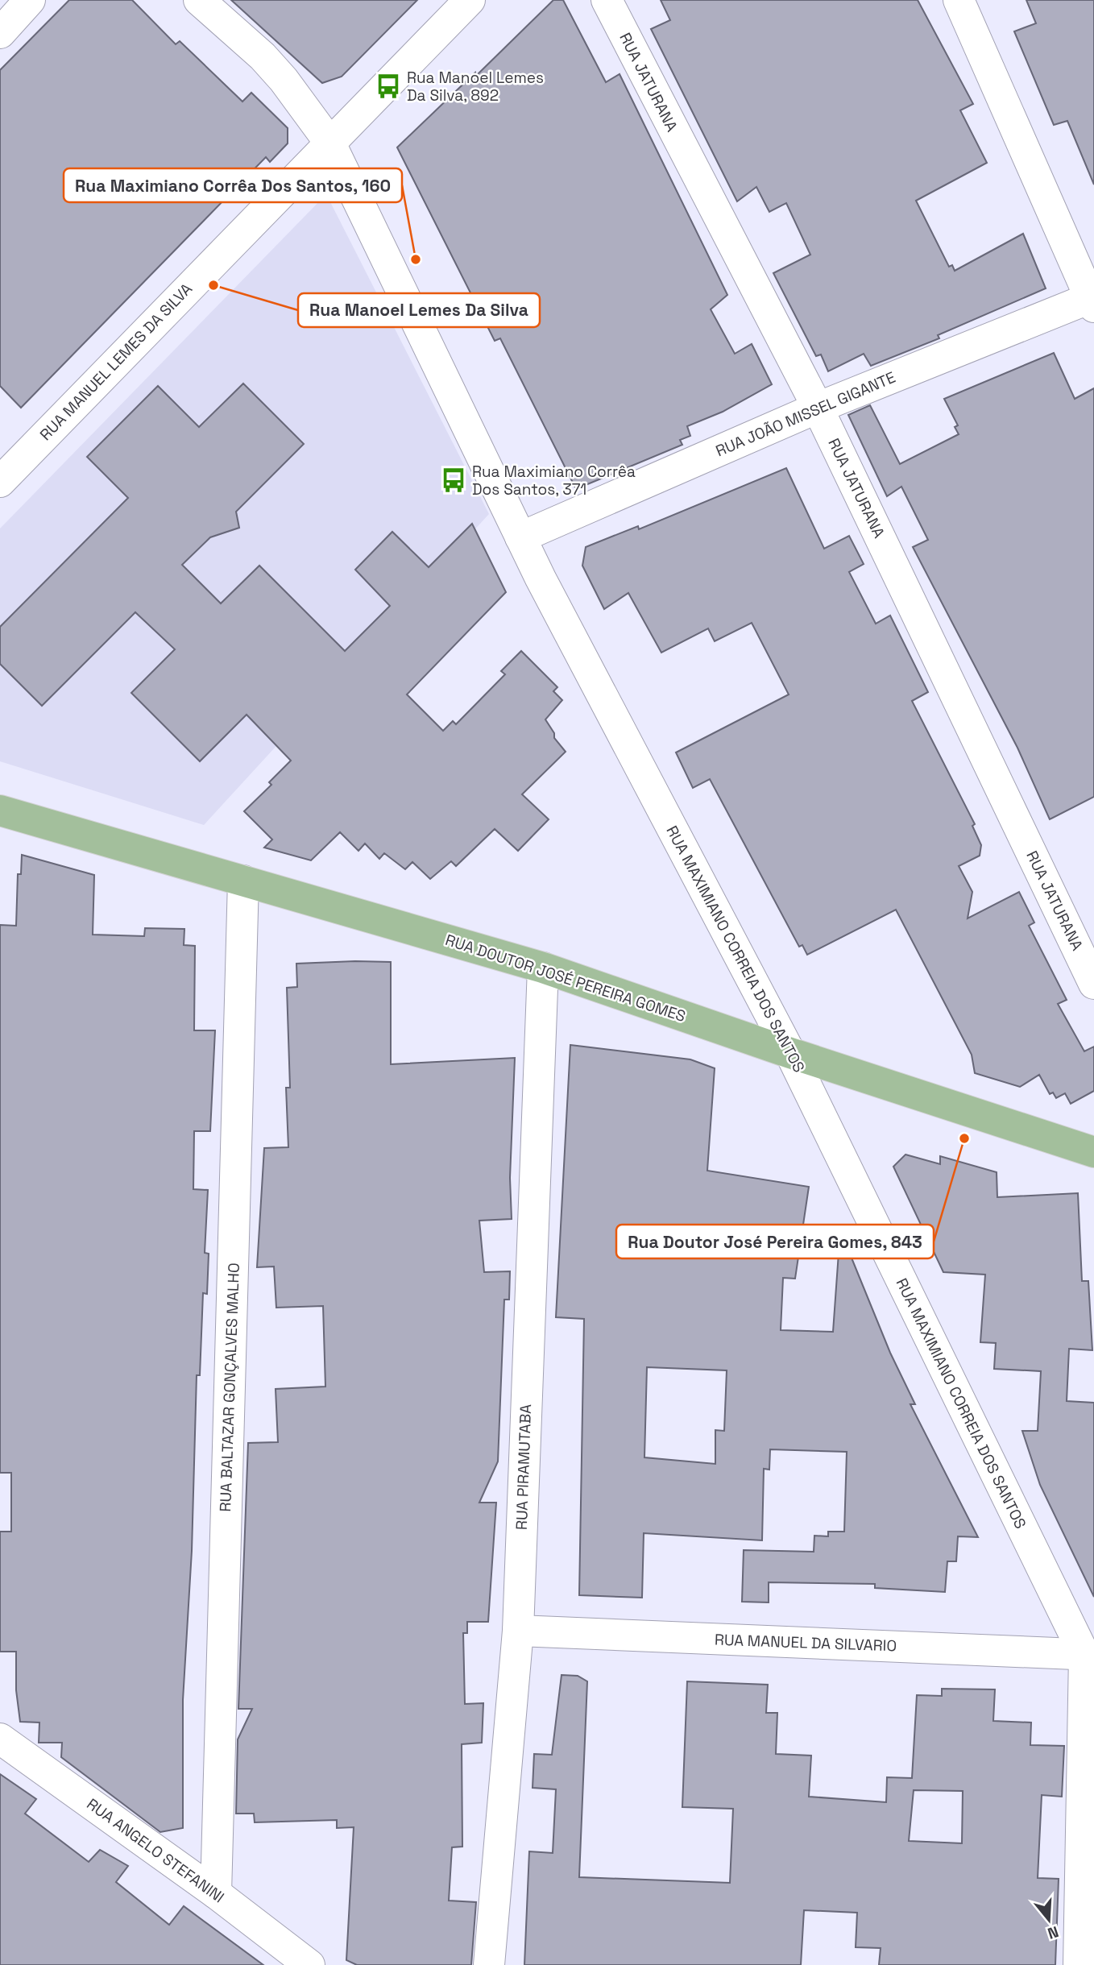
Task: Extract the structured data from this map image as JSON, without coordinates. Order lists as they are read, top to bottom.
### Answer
{
  "streets": {
    "main road": ["RUA DOUTOR JOSÉ PEREIRA GOMES"],
    "street": [
      "RUA JATURANA",
      "RUA MANUEL LEMES DA SILVA",
      "RUA JOÃO MISSEL GIGANTE",
      "RUA MAXIMIANO CORREIA DOS SANTOS",
      "RUA BALTAZAR GONÇALVES MALHO",
      "RUA PIRAMUTABA",
      "RUA MANUEL DA SILVARIO",
      "RUA ANGELO STEFANINI"
    ]
  },
  "crossings": [
    ["RUA JATURANA", "RUA JOÃO MISSEL GIGANTE"],
    ["RUA MANUEL LEMES DA SILVA", "RUA MAXIMIANO CORREIA DOS SANTOS"],
    ["RUA JOÃO MISSEL GIGANTE", "RUA MAXIMIANO CORREIA DOS SANTOS"],
    ["RUA MAXIMIANO CORREIA DOS SANTOS", "RUA DOUTOR JOSÉ PEREIRA GOMES"],
    ["RUA MAXIMIANO CORREIA DOS SANTOS", "RUA MANUEL DA SILVARIO"],
    ["RUA DOUTOR JOSÉ PEREIRA GOMES", "RUA BALTAZAR GONÇALVES MALHO"],
    ["RUA DOUTOR JOSÉ PEREIRA GOMES", "RUA PIRAMUTABA"],
    ["RUA BALTAZAR GONÇALVES MALHO", "RUA ANGELO STEFANINI"],
    ["RUA PIRAMUTABA", "RUA MANUEL DA SILVARIO"]
  ],
  "places": {
    "bus stop": ["Rua Manoel Lemes Da Silva, 892", "Rua Maximiano Corrêa Dos Santos, 371"],
    "other": ["Rua Maximiano Corrêa Dos Santos, 160", "Rua Manoel Lemes Da Silva", "Rua Doutor José Pereira Gomes, 843"]
  },
  "north": "bottom"
}
